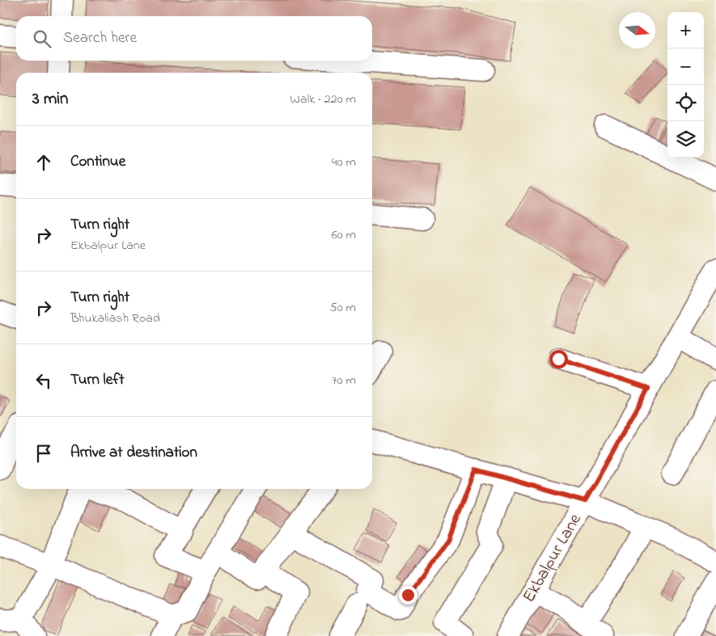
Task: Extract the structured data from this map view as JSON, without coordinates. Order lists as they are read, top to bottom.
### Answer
{
  "streets": {
    "street": ["Ekbalpur Lane"]
  },
  "north": "right",
  "page": {
    "map_buttons": ["+", "−"],
    "search": "Search here",
    "heading": ["3 min", "Walk · 220 m"],
    "list": [
      ["Continue", "40 m"],
      ["Turn right", "Ekbalpur Lane", "60 m"],
      ["Turn right", "Bhukaliash Road", "50 m"],
      ["Turn left", "70 m"],
      "Arrive at destination"
    ]
  }
}
